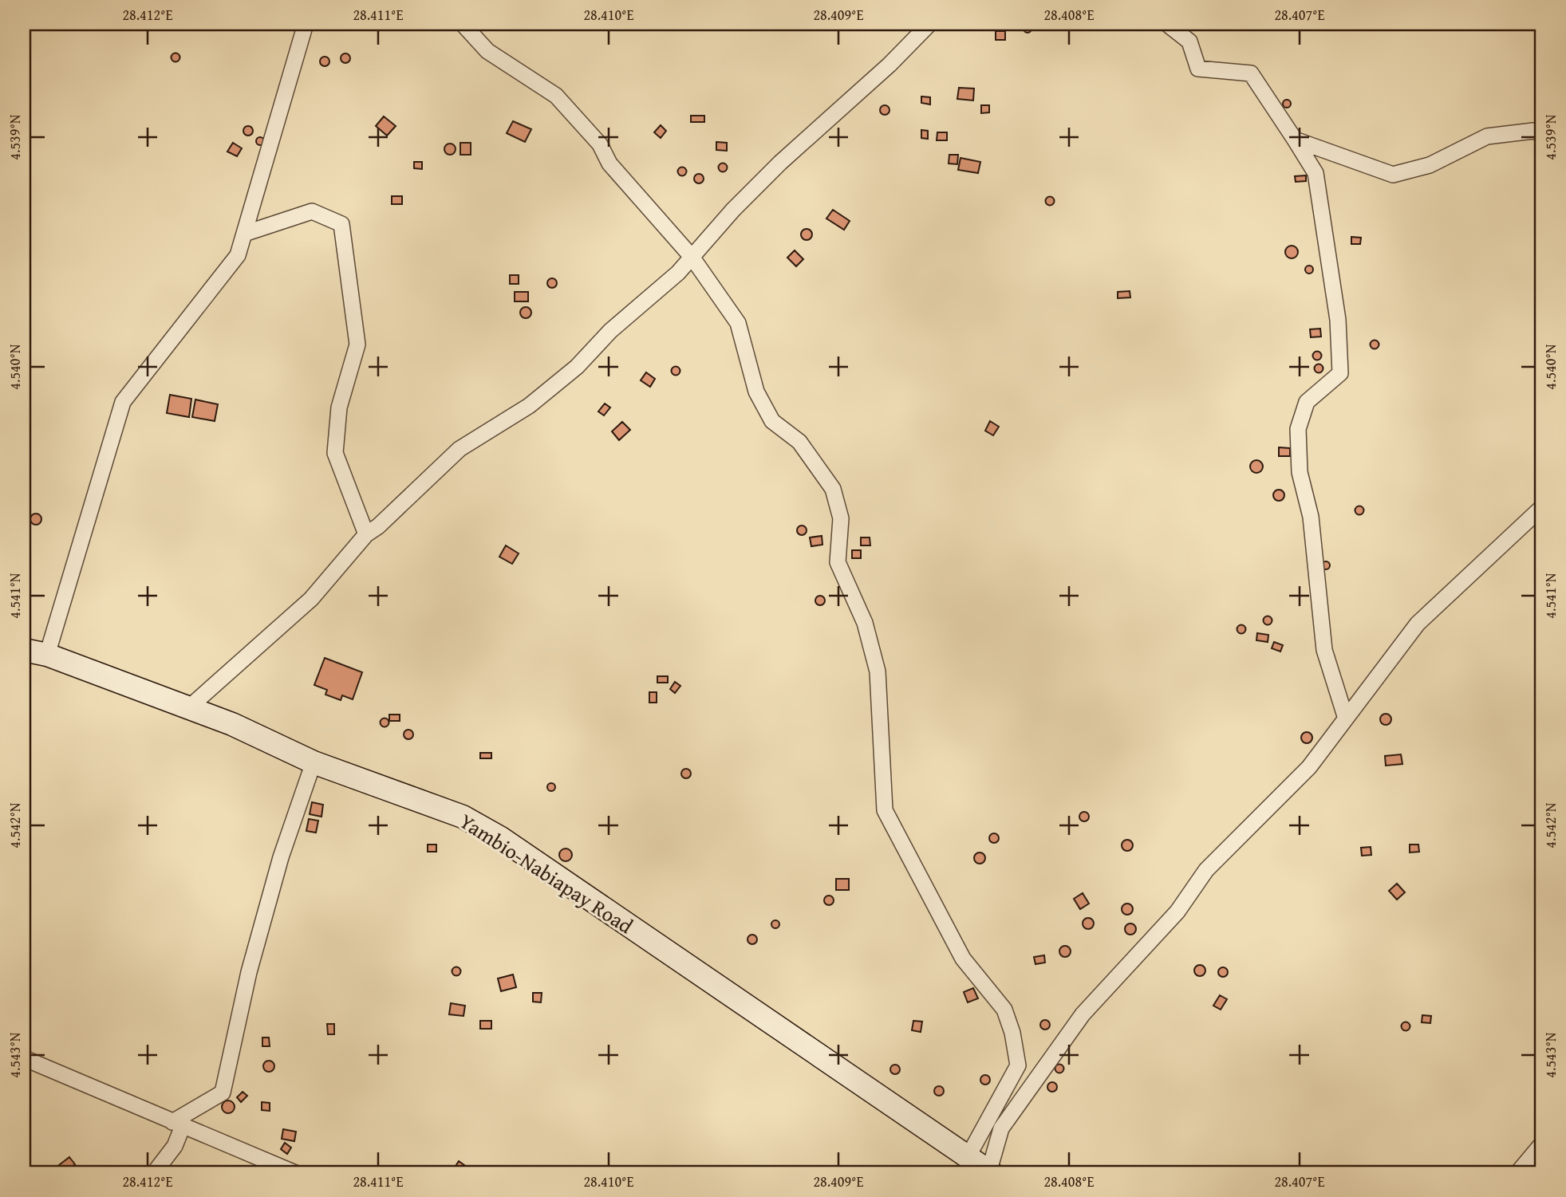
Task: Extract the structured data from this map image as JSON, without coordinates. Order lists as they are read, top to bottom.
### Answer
{
  "streets": {
    "main road": ["Yambio-Nabiapay Road"]
  },
  "coordinates": [
    "28.412°E",
    "28.411°E",
    "28.410°E",
    "28.409°E",
    "28.408°E",
    "28.407°E",
    "4.539°N",
    "4.540°N",
    "4.541°N",
    "4.542°N",
    "4.543°N"
  ]
}
